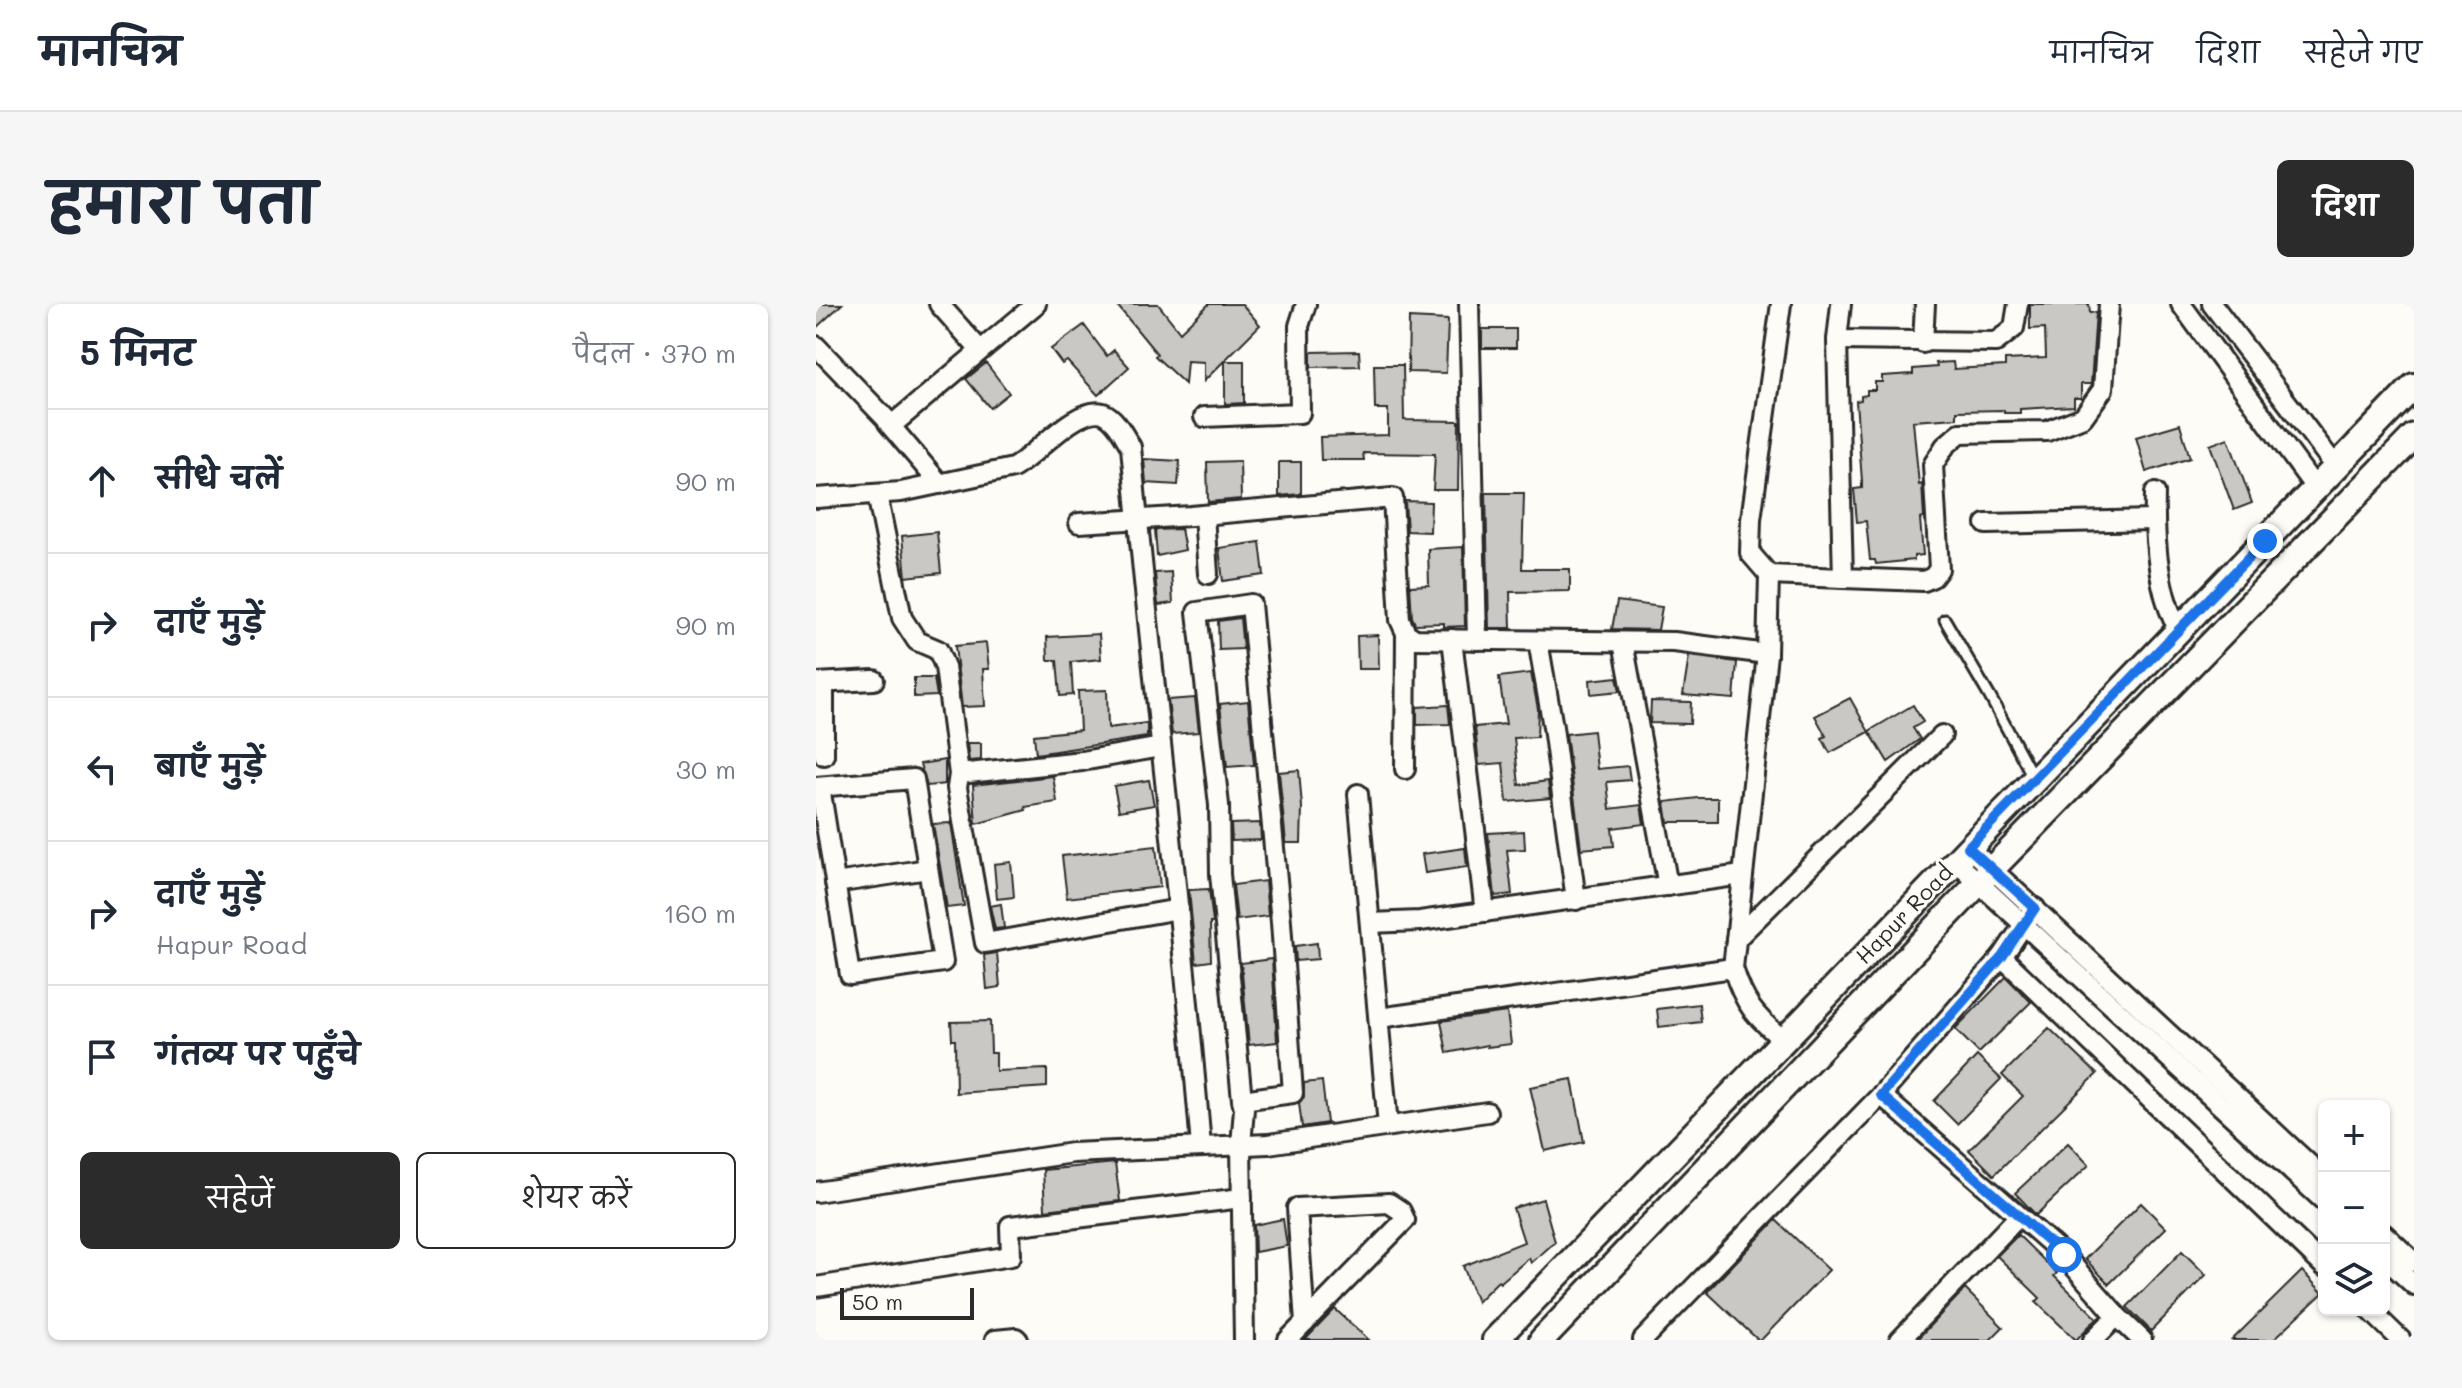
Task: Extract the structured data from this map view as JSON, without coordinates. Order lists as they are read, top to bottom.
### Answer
{
  "streets": {
    "main road": ["Hapur Road"]
  },
  "scale_bar": "50 m",
  "page": {
    "header": "मानचित्र",
    "nav": ["मानचित्र", "दिशा", "सहेजे गए"],
    "title": "हमारा पता",
    "buttons": [
      "दिशा",
      ["सहेजें", "शेयर करें"]
    ],
    "heading": ["5 मिनट", "पैदल · 370 m"],
    "list": [
      ["सीधे चलें", "90 m"],
      ["दाएँ मुड़ें", "90 m"],
      ["बाएँ मुड़ें", "30 m"],
      ["दाएँ मुड़ें", "Hapur Road", "160 m"],
      "गंतव्य पर पहुँचे"
    ],
    "map_buttons": ["+", "−"],
    "scale": "50 m"
  }
}
